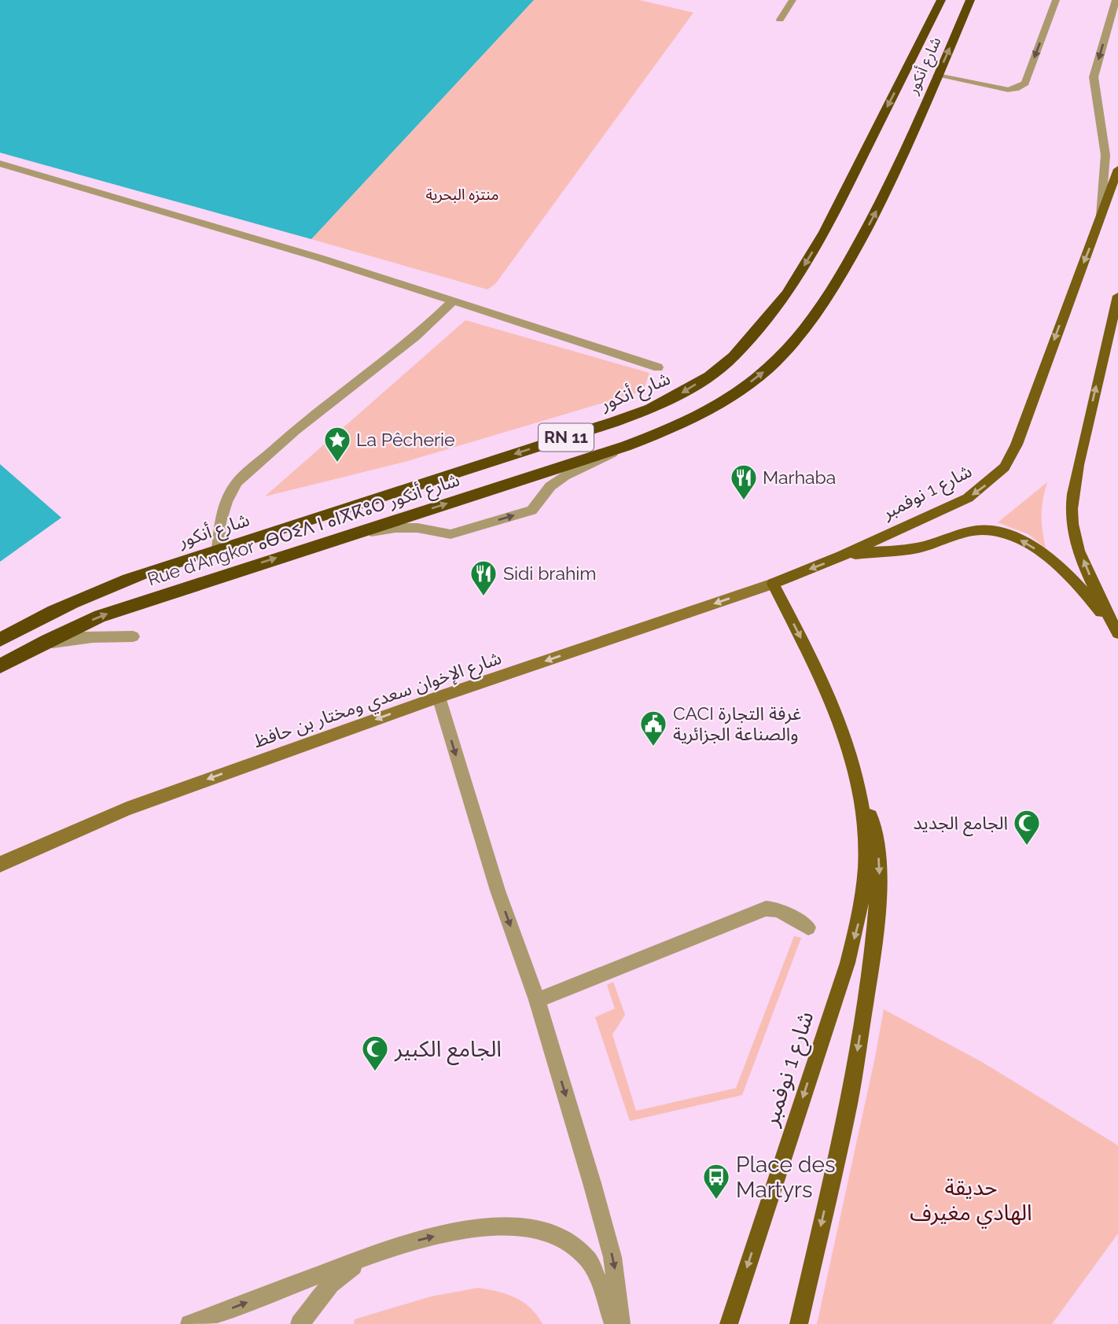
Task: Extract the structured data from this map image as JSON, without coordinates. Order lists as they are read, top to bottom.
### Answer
{
  "streets": {
    "highway": ["شارع أنكور", "RN 11", "Rue d'Angkor ⴰⴱⵔⵉⴷ ⵏ ⴰⵏⴳⴽⵓⵔ شارع أنكور"],
    "main road": ["شارع 1 نوفمبر"],
    "street": ["شارع الإخوان سعدي ومختار بن حافظ"]
  },
  "crossings": [
    ["شارع أنكور", "Rue d'Angkor ⴰⴱⵔⵉⴷ ⵏ ⴰⵏⴳⴽⵓⵔ شارع أنكور"],
    ["شارع 1 نوفمبر", "شارع الإخوان سعدي ومختار بن حافظ"]
  ],
  "one_way": ["Rue d'Angkor ⴰⴱⵔⵉⴷ ⵏ ⴰⵏⴳⴽⵓⵔ شارع أنكور", "شارع الإخوان سعدي ومختار بن حافظ"],
  "parks": ["منتزه البحرية", "حديقة الهادي مغيرف"],
  "places": {
    "place": ["La Pêcherie"],
    "restaurant": ["Marhaba", "Sidi brahim"],
    "public building": ["CACI غرفة التجارة والصناعة الجزائرية"],
    "mosque": ["الجامع الجديد", "الجامع الكبير"],
    "bus stop": ["Place des Martyrs"]
  }
}
